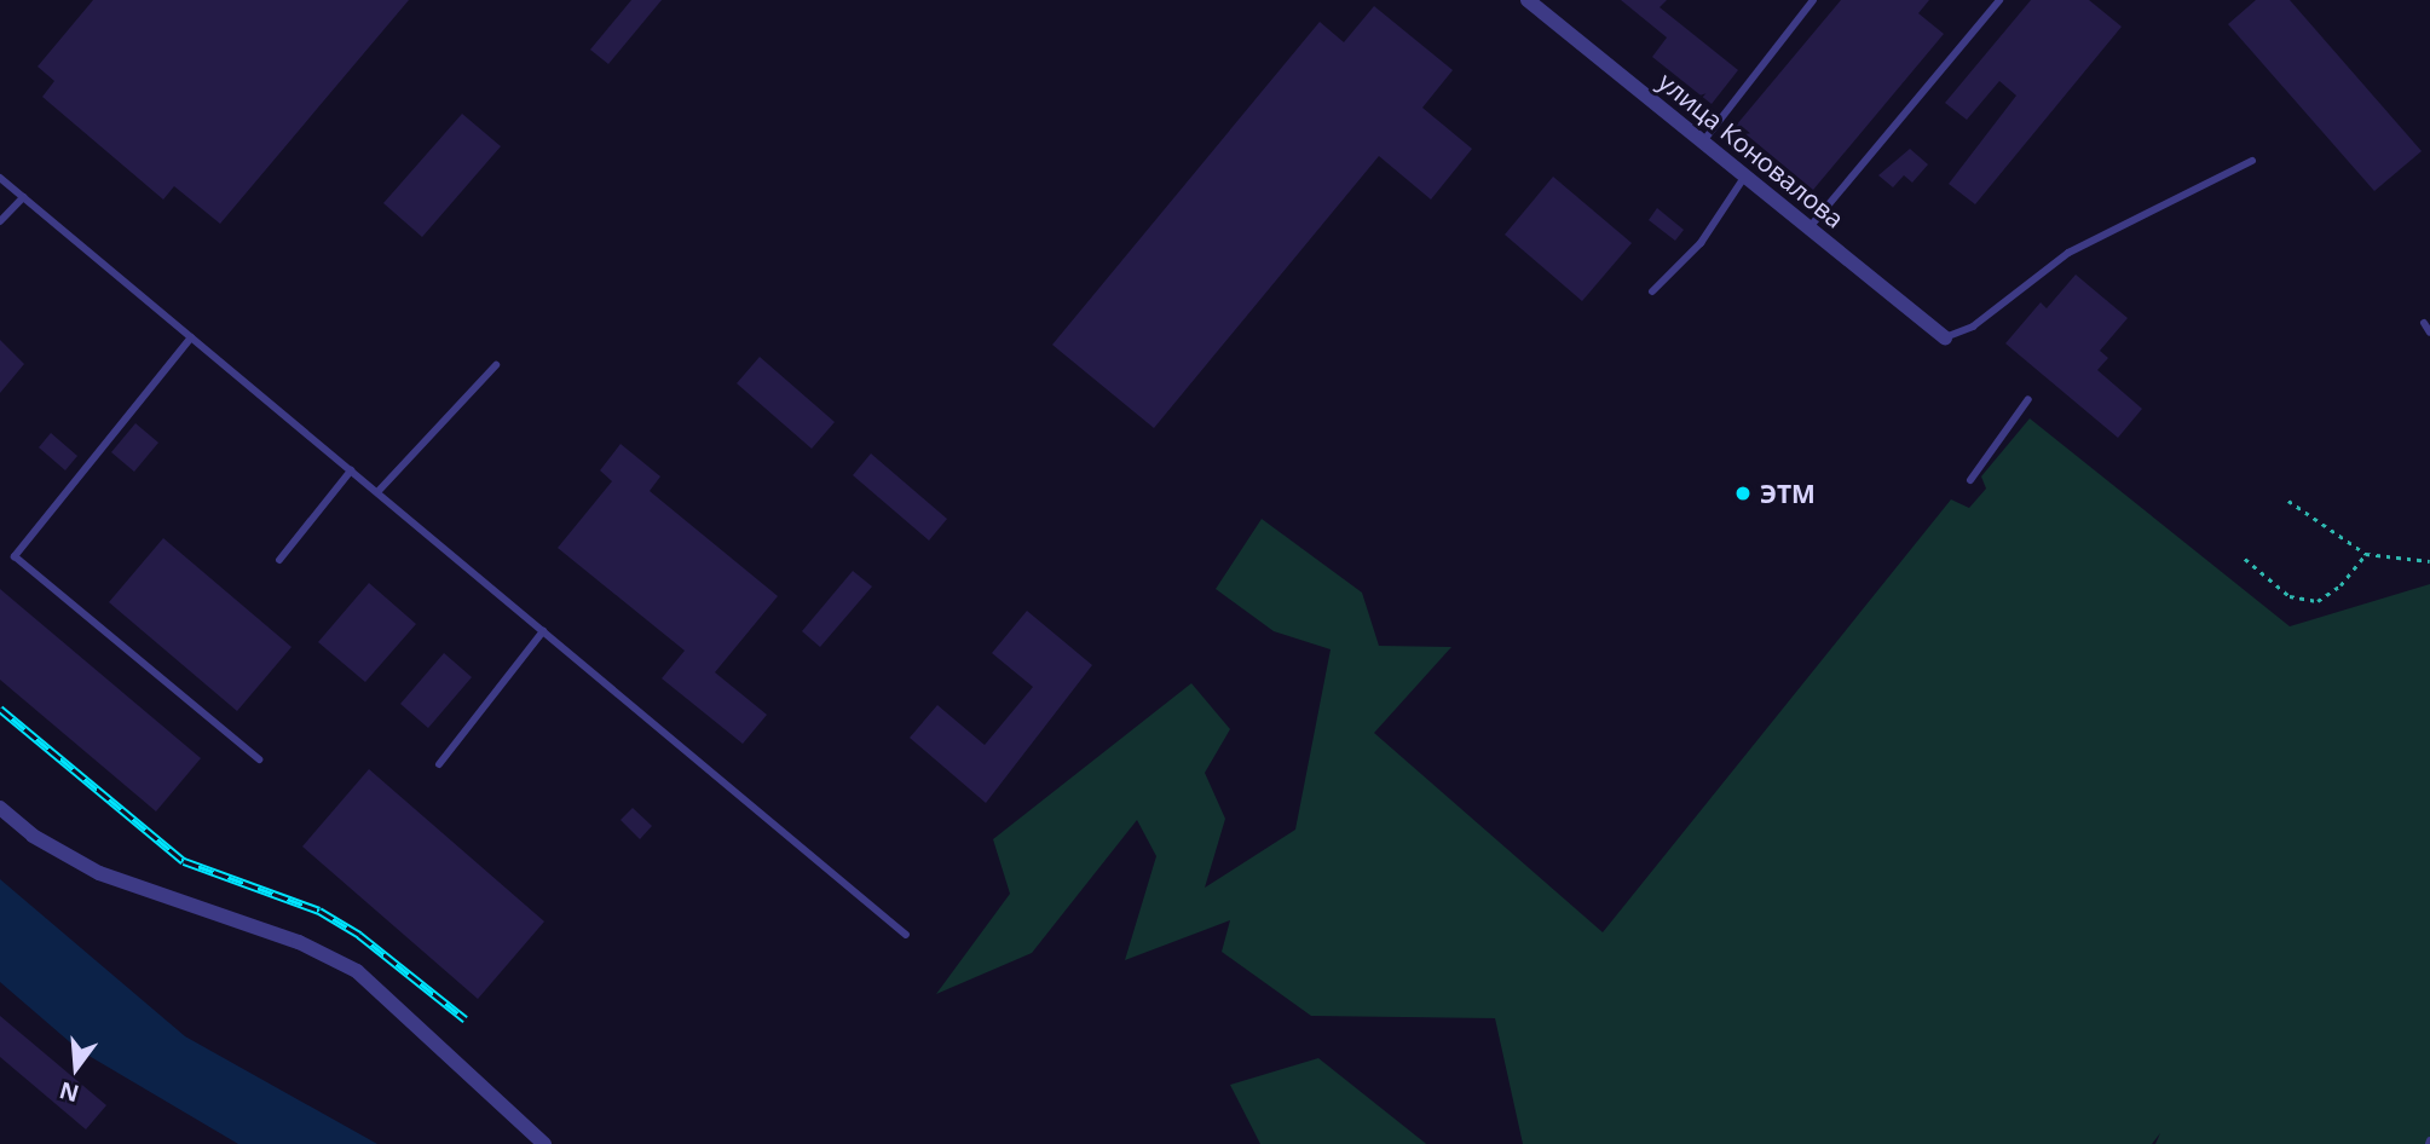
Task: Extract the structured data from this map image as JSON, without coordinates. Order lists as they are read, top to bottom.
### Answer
{
  "streets": {
    "street": ["улица Коновалова"]
  },
  "places": ["ЭТМ"],
  "north": "bottom"
}
